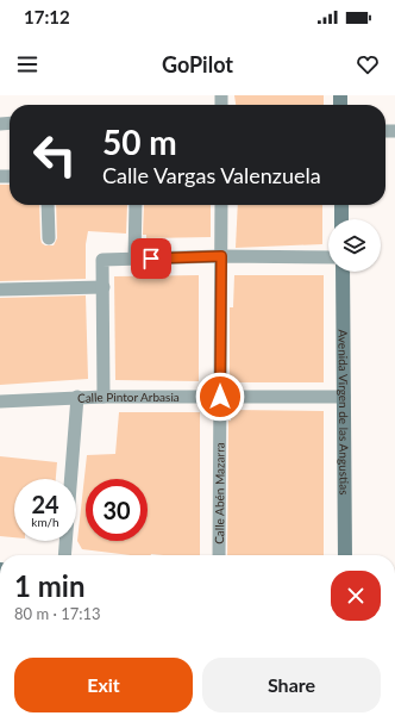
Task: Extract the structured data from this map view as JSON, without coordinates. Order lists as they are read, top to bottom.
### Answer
{
  "streets": {
    "street": ["Calle Pintor Arbasia", "Avenida Virgen de las Angustias", "Calle Abén Mazarra"]
  },
  "crossings": [
    ["Calle Pintor Arbasia", "Avenida Virgen de las Angustias"],
    ["Calle Pintor Arbasia", "Calle Abén Mazarra"]
  ],
  "page": {
    "status": "17:12",
    "header": "GoPilot",
    "turn": ["50 m", "Calle Vargas Valenzuela"],
    "speed": "24 km/h",
    "limit": "30",
    "heading": ["1 min", "80 m · 17:13"],
    "buttons": ["Exit", "Share"]
  }
}
